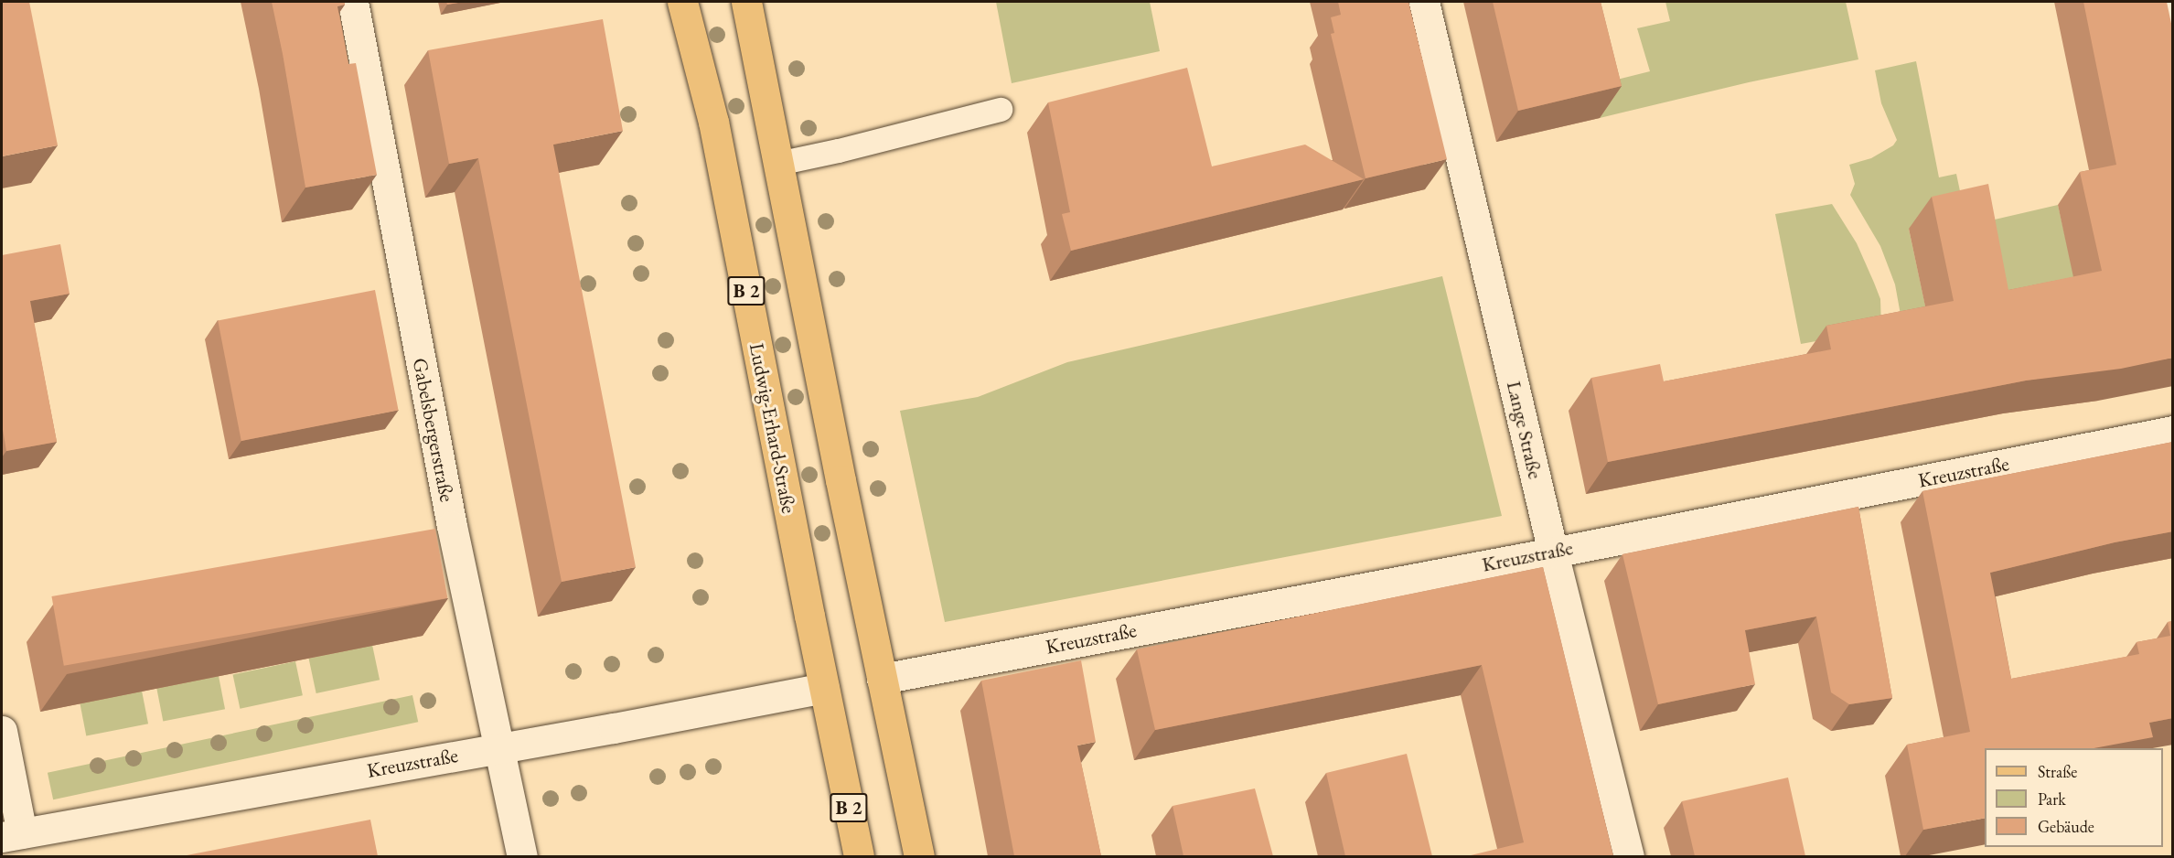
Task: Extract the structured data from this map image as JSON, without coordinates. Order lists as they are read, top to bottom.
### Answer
{
  "streets": {
    "main road": ["B 2", "Ludwig-Erhard-Straße"],
    "street": ["Gabelsbergerstraße", "Lange Straße", "Kreuzstraße"]
  },
  "crossings": [
    ["Ludwig-Erhard-Straße", "Kreuzstraße"],
    ["Gabelsbergerstraße", "Kreuzstraße"],
    ["Lange Straße", "Kreuzstraße"]
  ],
  "legend": ["Straße", "Park", "Gebäude"]
}
